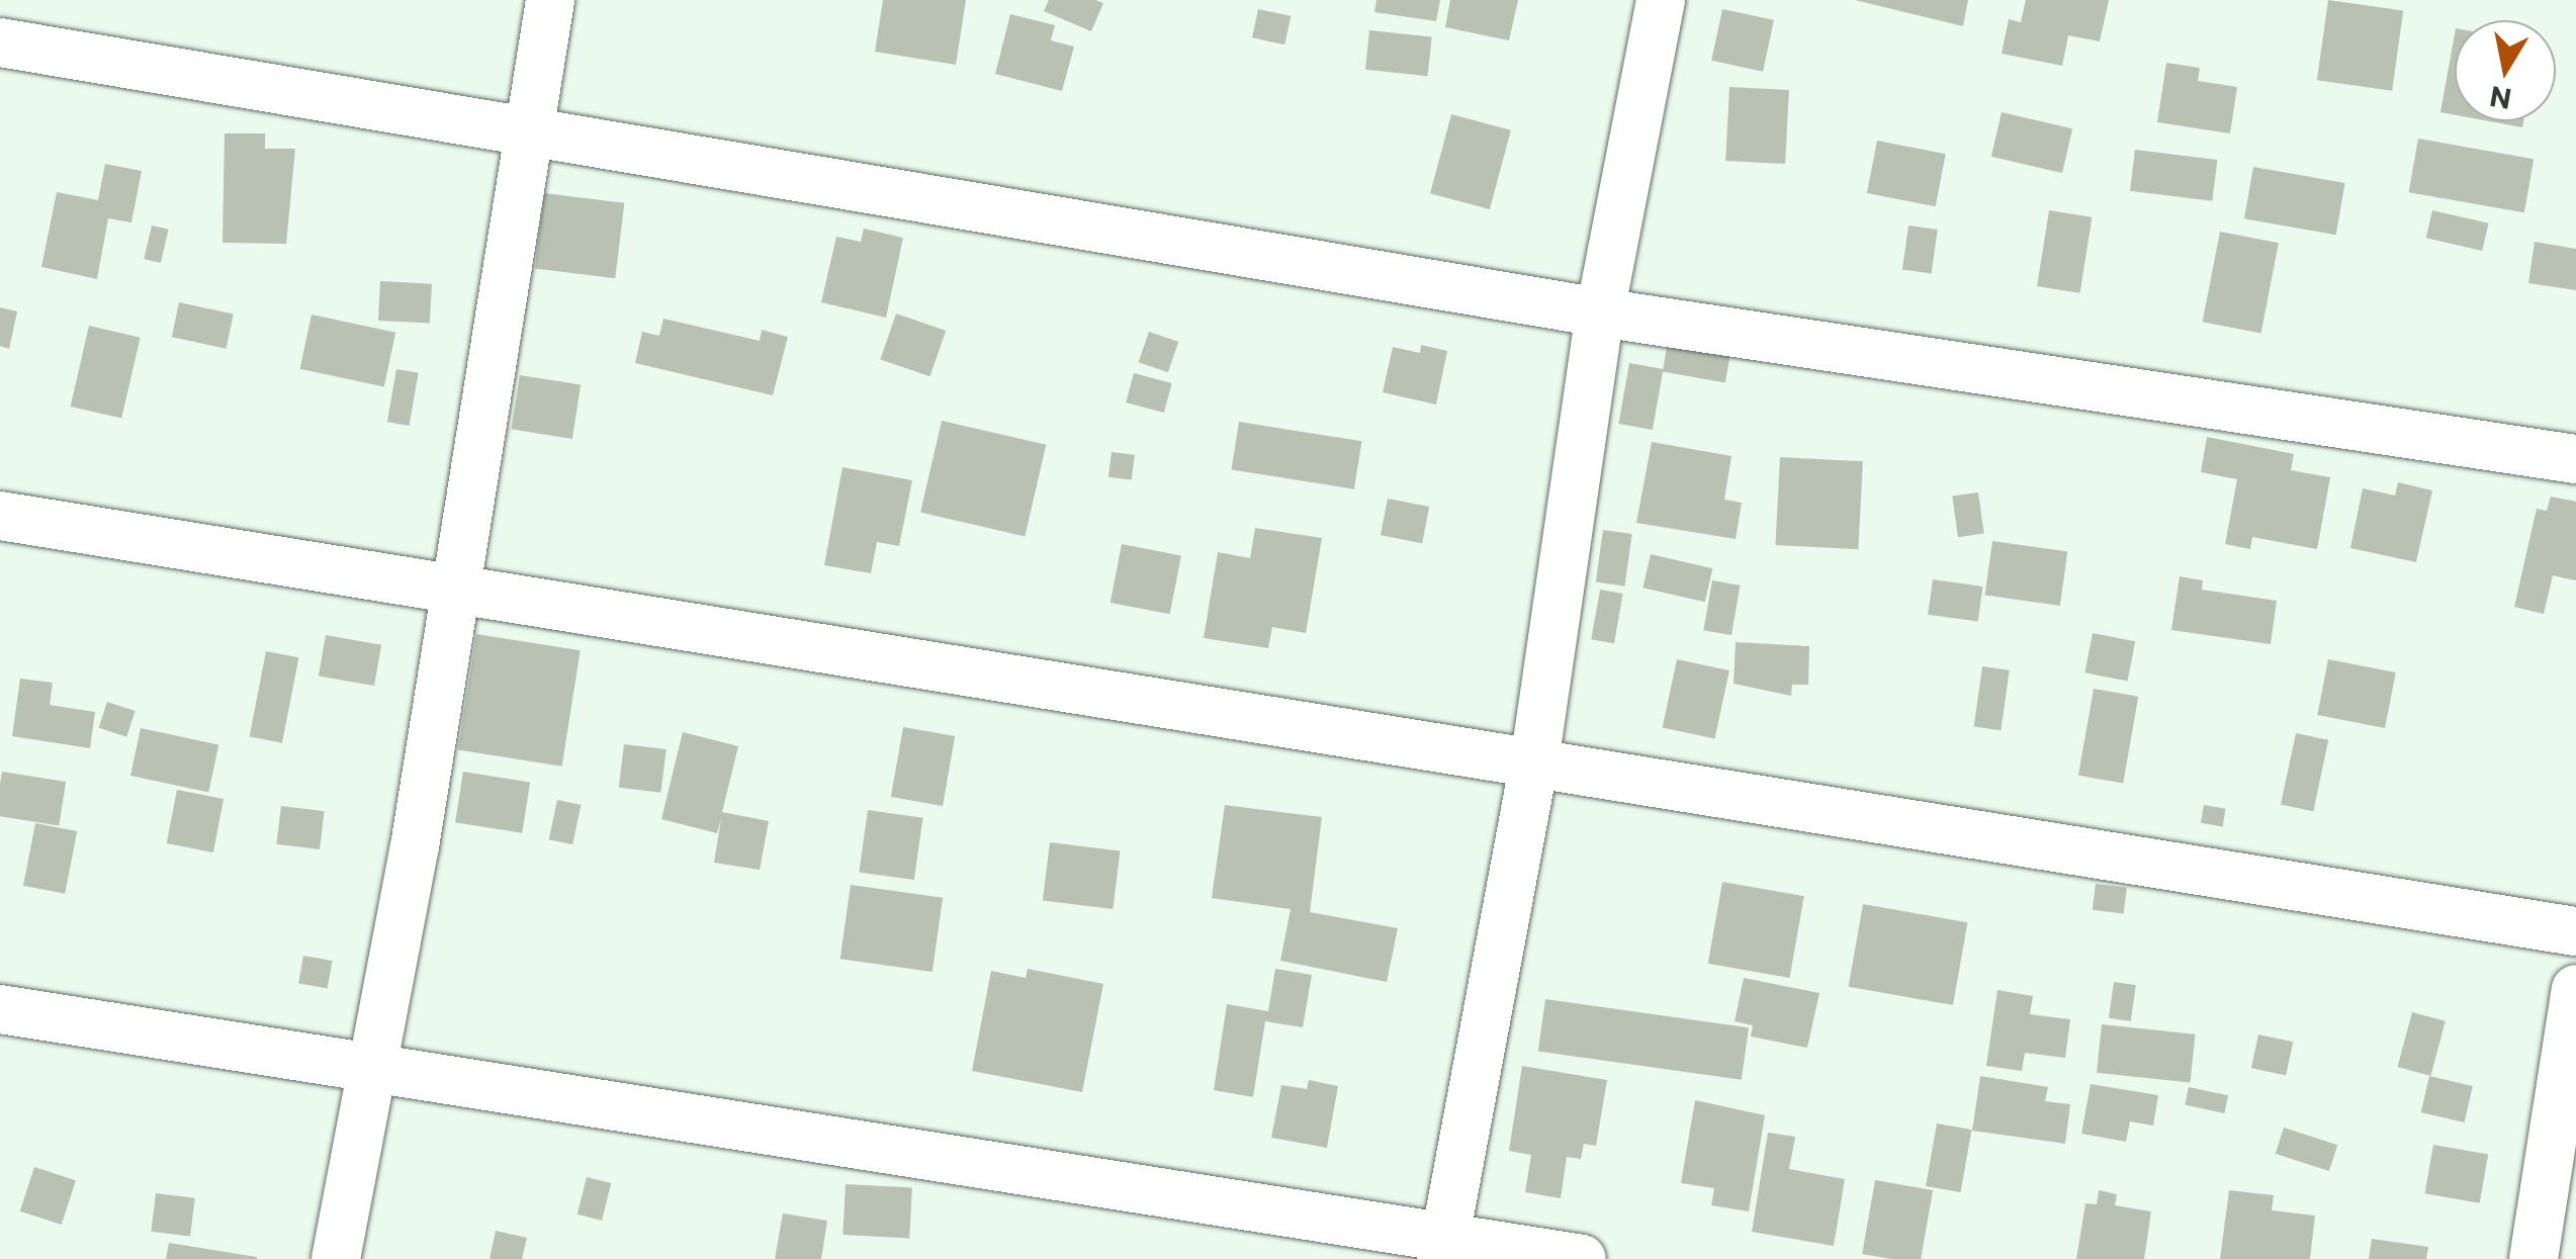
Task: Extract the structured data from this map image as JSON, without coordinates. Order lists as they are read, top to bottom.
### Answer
{
  "north": "bottom"
}
